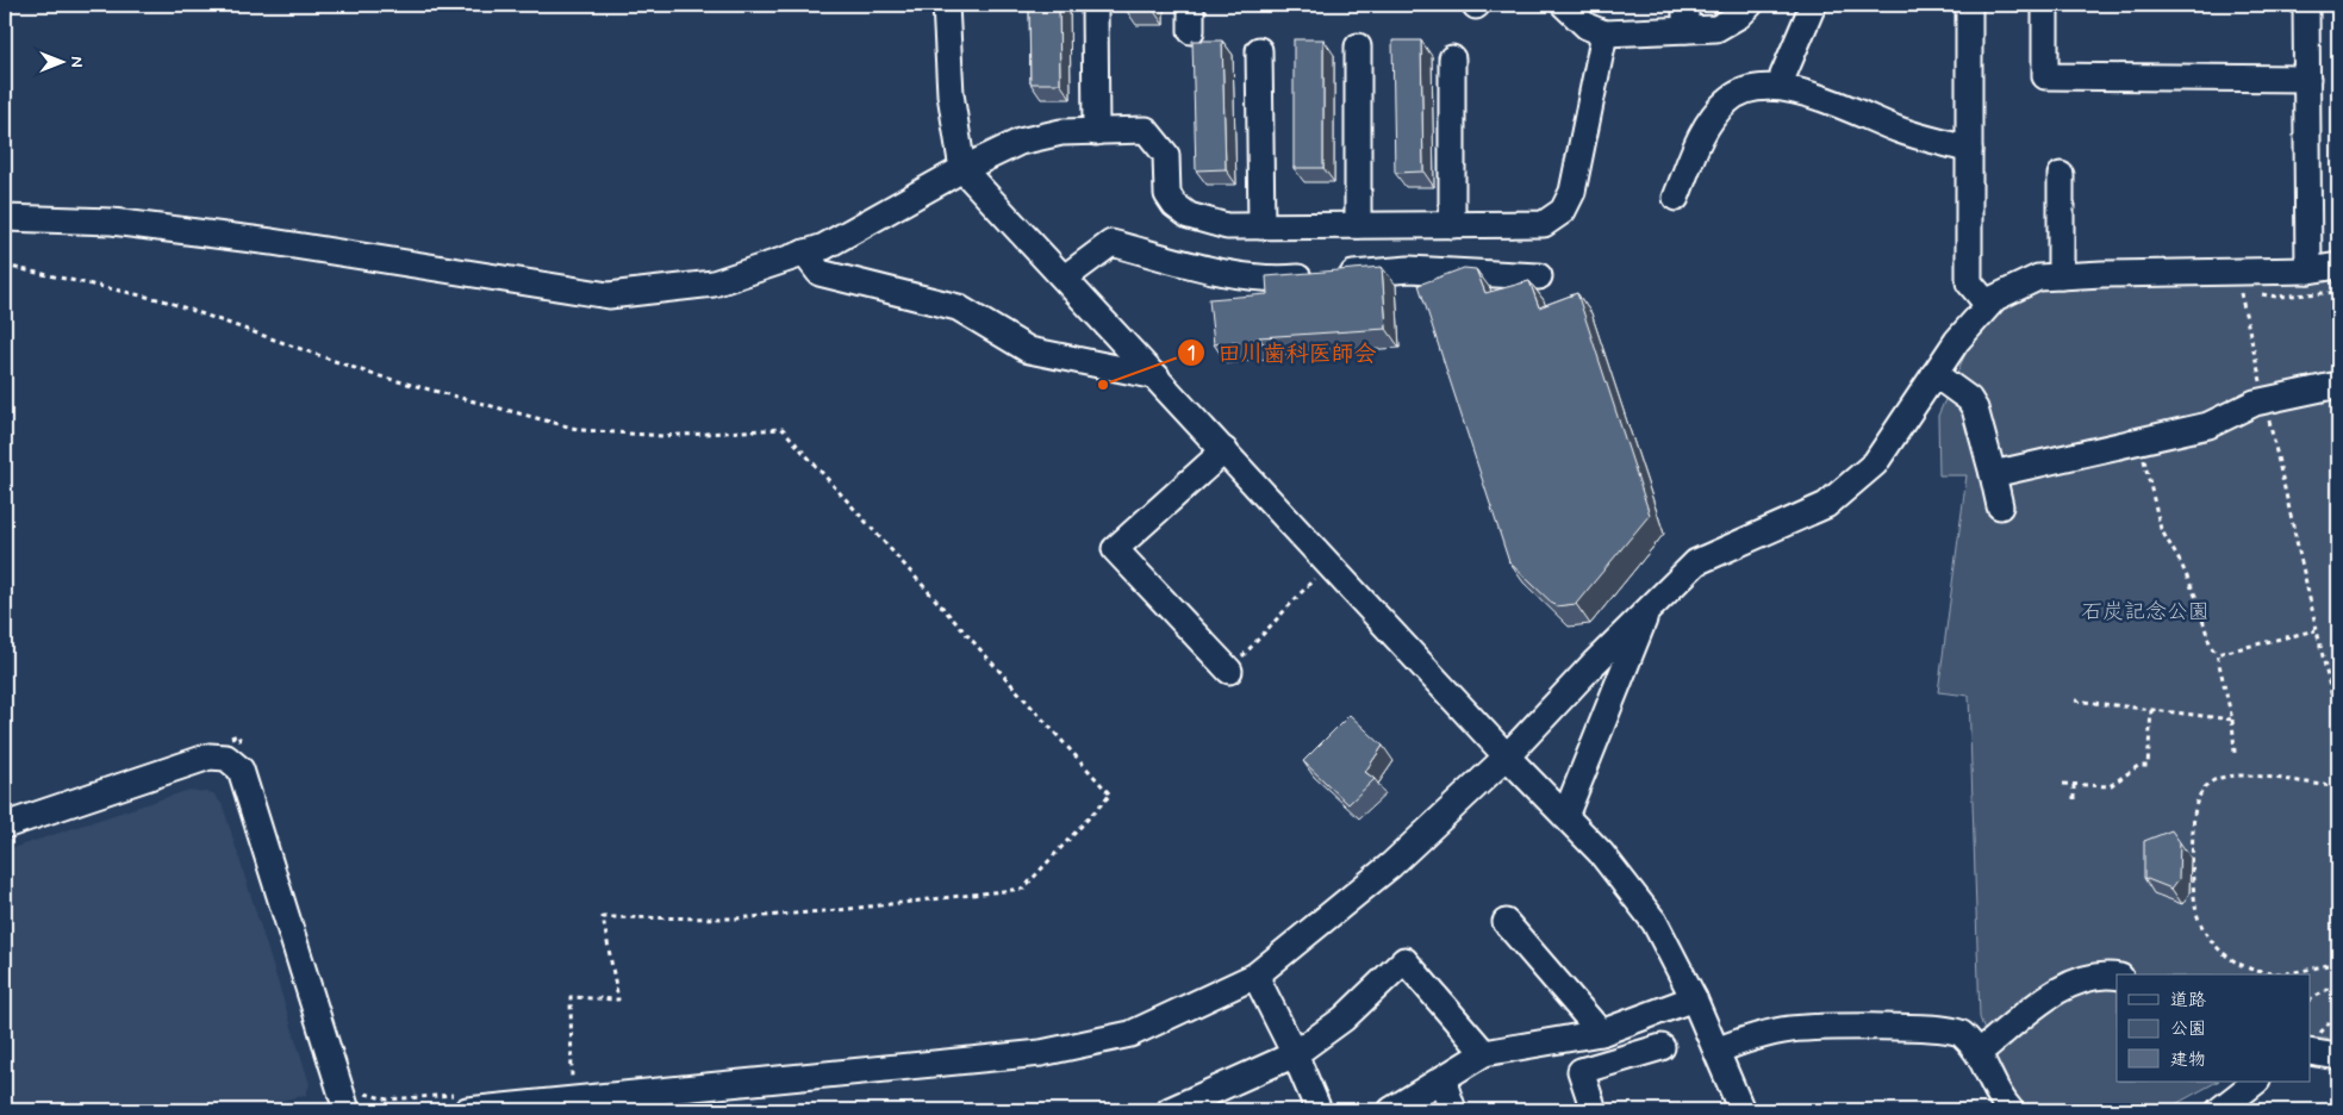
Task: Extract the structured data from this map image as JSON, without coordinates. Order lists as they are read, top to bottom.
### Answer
{
  "parks": ["石炭記念公園"],
  "places": ["田川歯科医師会"],
  "legend": ["道路", "公園", "建物"],
  "north": "right"
}
